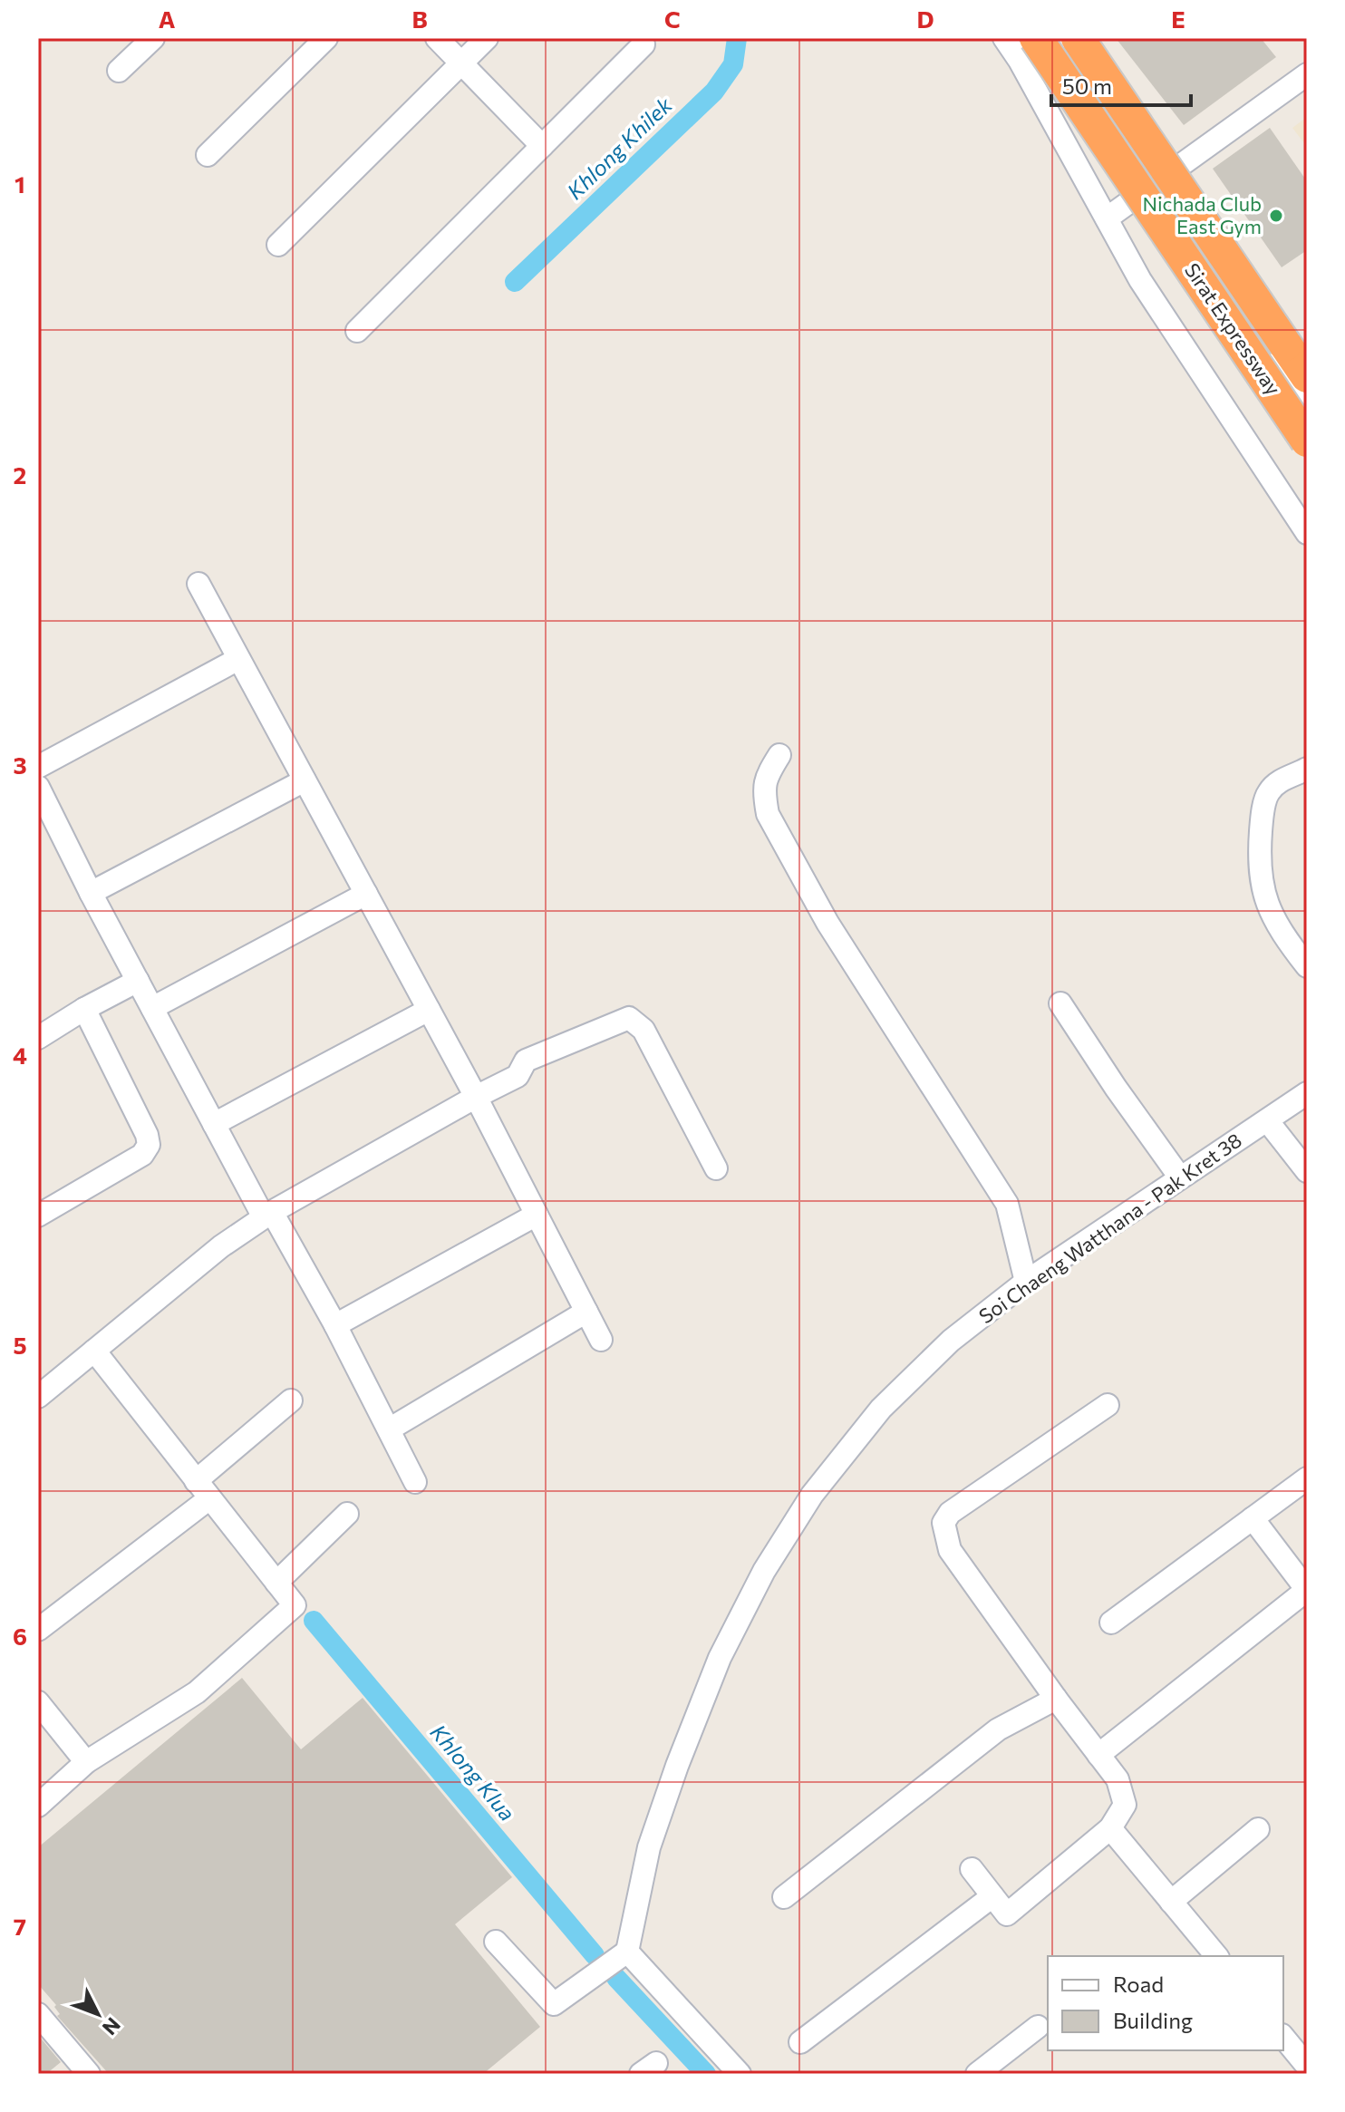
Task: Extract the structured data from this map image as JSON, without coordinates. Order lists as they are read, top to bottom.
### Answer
{
  "streets": {
    "highway": ["Sirat Expressway"],
    "street": ["Soi Chaeng Watthana - Pak Kret 38"]
  },
  "water": ["Khlong Khilek", "Khlong Klua"],
  "places": ["Nichada Club East Gym"],
  "legend": ["Road", "Building"],
  "scale_bar": "50 m",
  "north": "bottom right",
  "grid": {
    "columns": [
      "A",
      "B",
      "C",
      "D",
      "E"
    ],
    "rows": [
      "1",
      "2",
      "3",
      "4",
      "5",
      "6",
      "7"
    ]
  }
}
